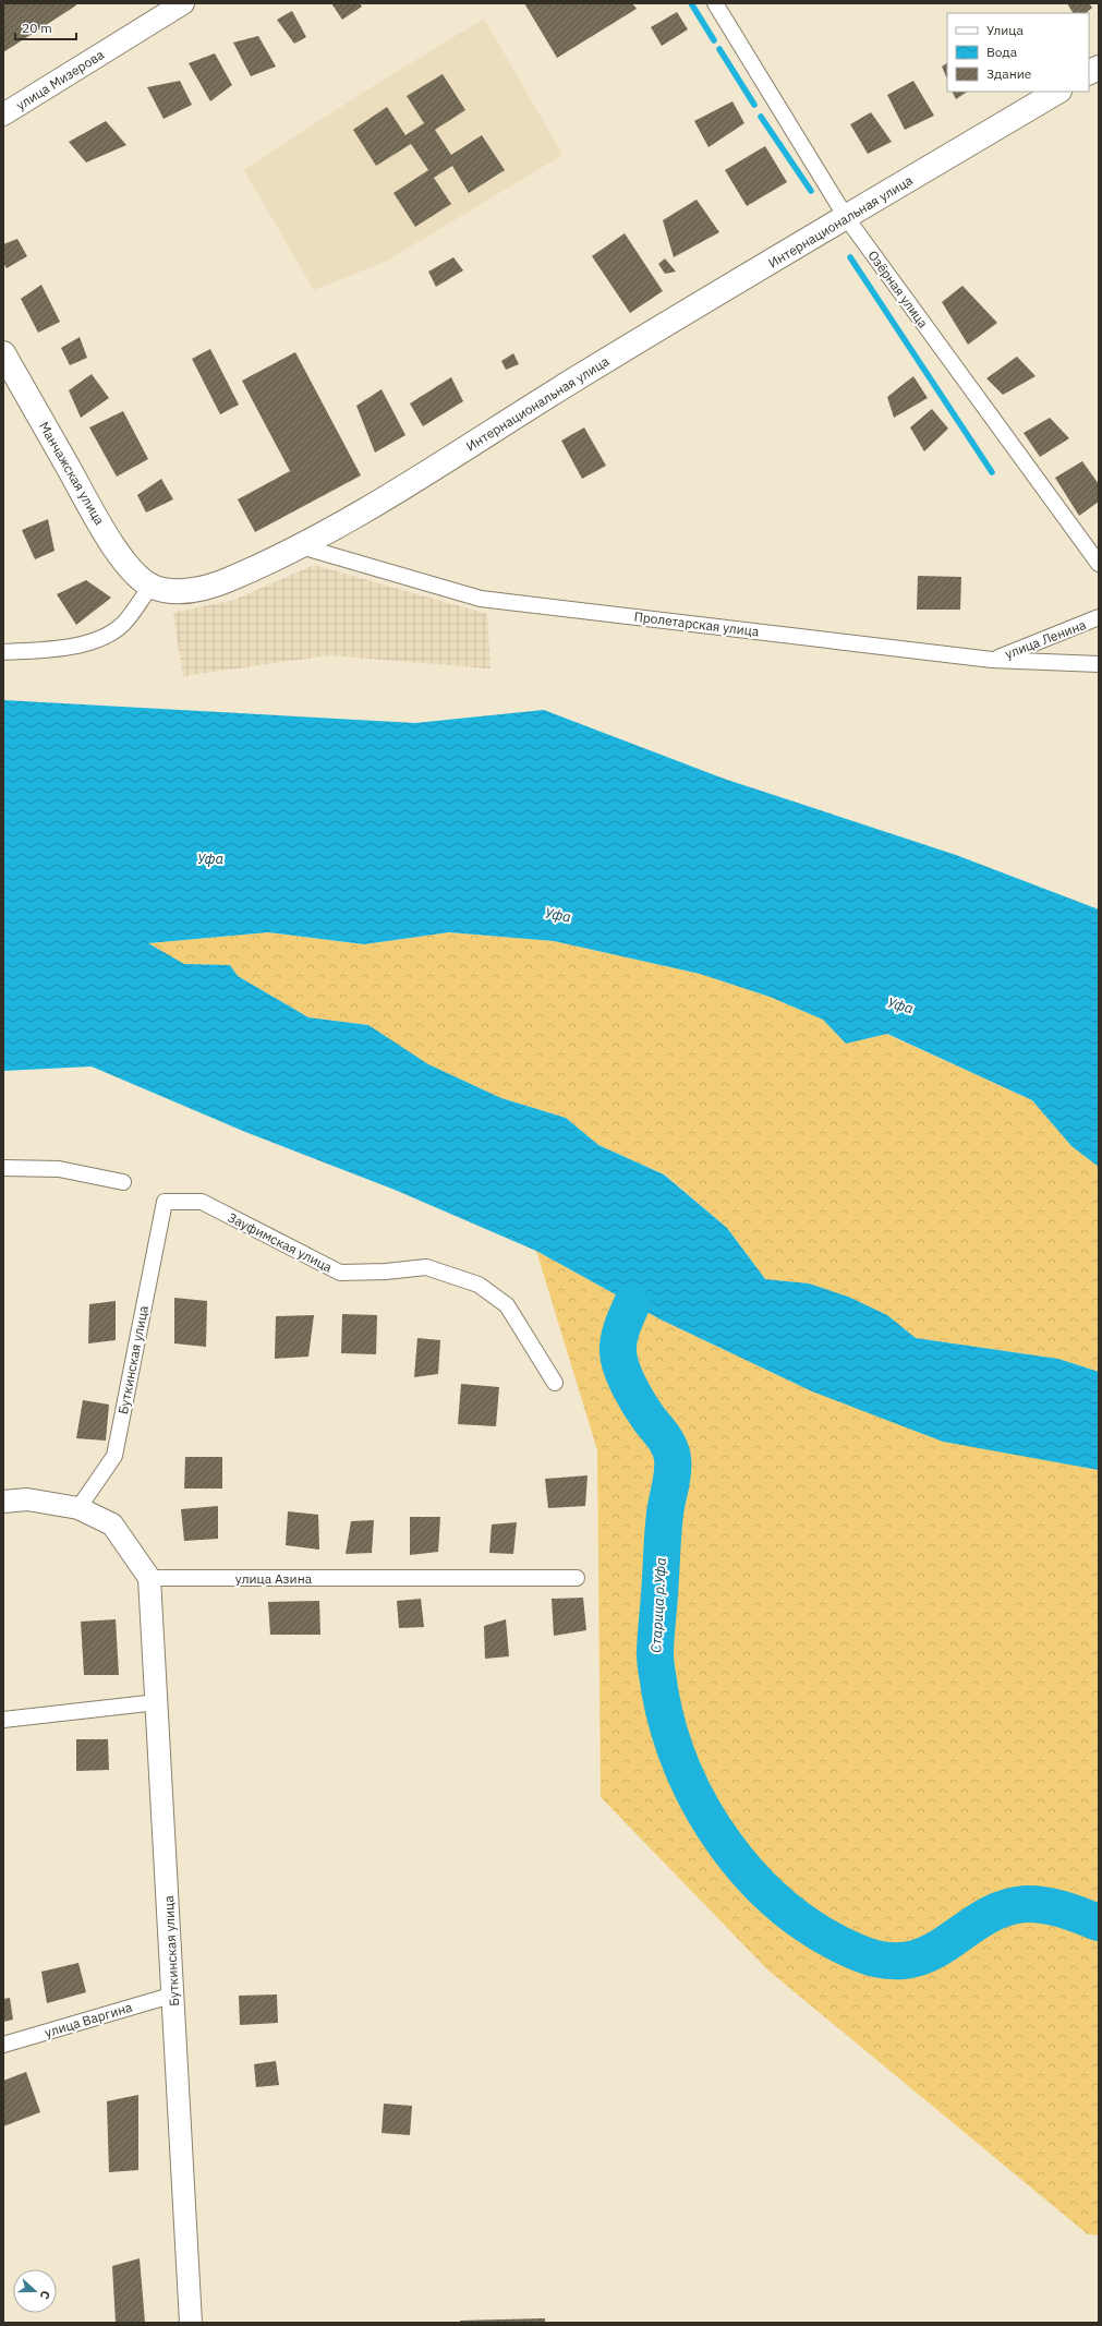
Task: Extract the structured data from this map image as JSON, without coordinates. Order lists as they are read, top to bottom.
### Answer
{
  "streets": {
    "main road": ["Интернациональная улица", "Манчажская улица"],
    "street": [
      "улица Мизерова",
      "Озёрная улица",
      "Пролетарская улица",
      "улица Ленина",
      "Зауфимская улица",
      "Буткинская улица",
      "улица Азина",
      "улица Варгина"
    ]
  },
  "crossings": [
    ["Интернациональная улица", "Озёрная улица"],
    ["Интернациональная улица", "Манчажская улица"],
    ["Интернациональная улица", "Пролетарская улица"],
    ["Пролетарская улица", "улица Ленина"],
    ["Зауфимская улица", "Буткинская улица"],
    ["Буткинская улица", "улица Азина"],
    ["Буткинская улица", "улица Варгина"]
  ],
  "water": ["Уфа", "Старица р.Уфа"],
  "legend": ["Улица", "Вода", "Здание"],
  "scale_bar": "20 m",
  "north": "right"
}
